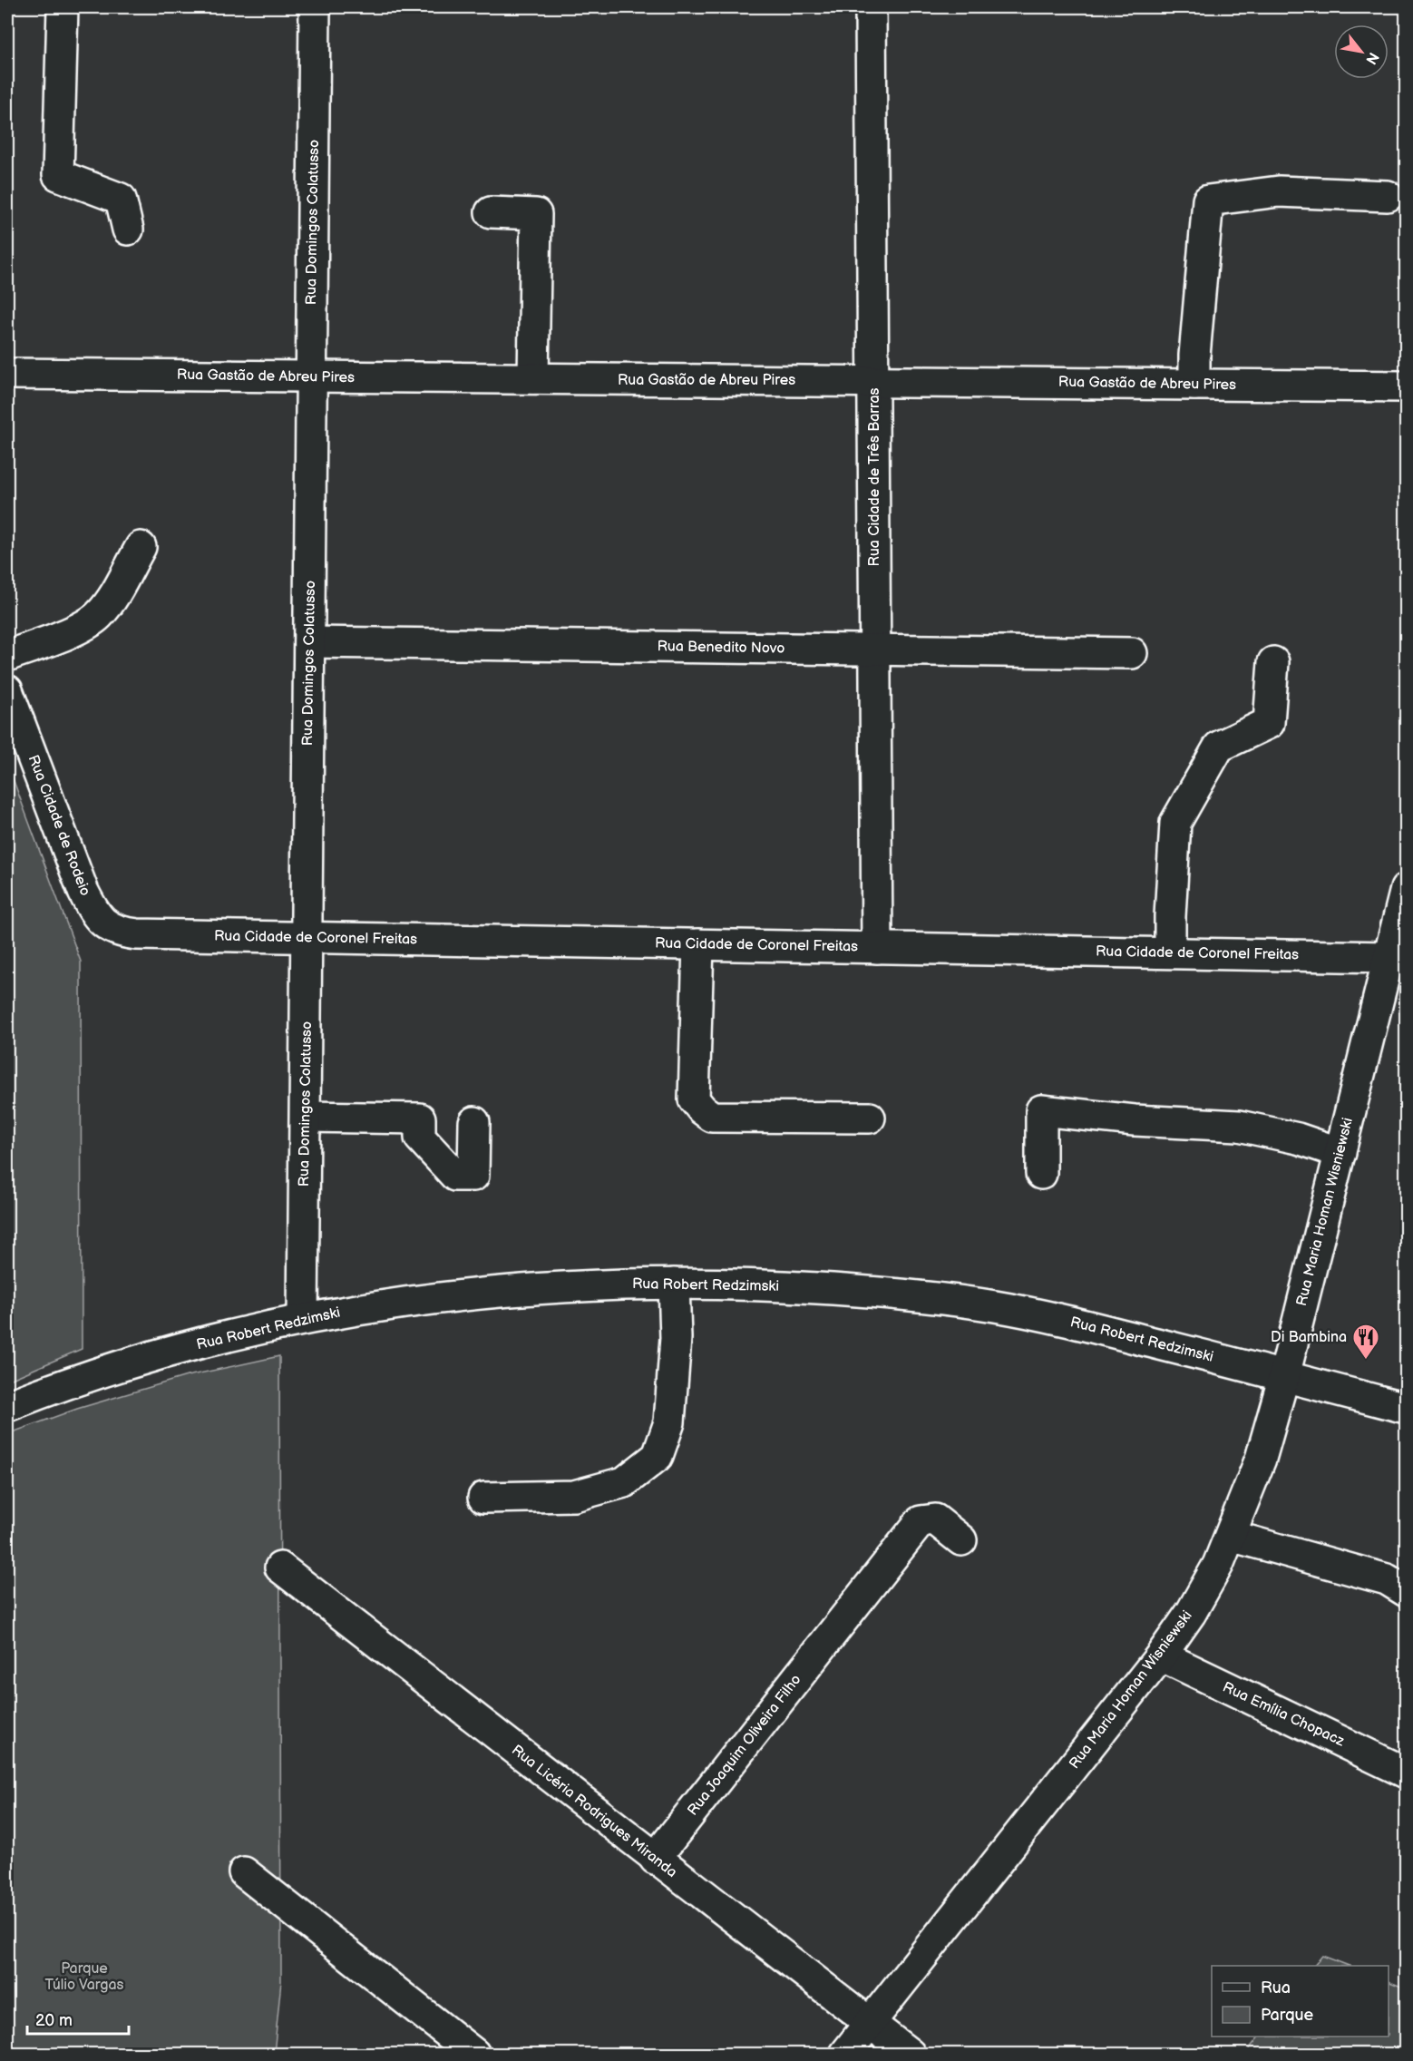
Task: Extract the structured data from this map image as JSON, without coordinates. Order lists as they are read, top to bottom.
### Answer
{
  "streets": {
    "street": [
      "Rua Domingos Colatusso",
      "Rua Gastão de Abreu Pires",
      "Rua Cidade de Três Barras",
      "Rua Benedito Novo",
      "Rua Cidade de Rodeio",
      "Rua Cidade de Coronel Freitas",
      "Rua Maria Homan Wisniewski",
      "Rua Robert Redzimski",
      "Rua Emília Chopacz",
      "Rua Joaquim Oliveira Filho",
      "Rua Licéria Rodrigues Miranda"
    ]
  },
  "crossings": [
    ["Rua Domingos Colatusso", "Rua Gastão de Abreu Pires"],
    ["Rua Domingos Colatusso", "Rua Benedito Novo"],
    ["Rua Domingos Colatusso", "Rua Cidade de Coronel Freitas"],
    ["Rua Domingos Colatusso", "Rua Robert Redzimski"],
    ["Rua Gastão de Abreu Pires", "Rua Cidade de Três Barras"],
    ["Rua Cidade de Três Barras", "Rua Benedito Novo"],
    ["Rua Cidade de Três Barras", "Rua Cidade de Coronel Freitas"],
    ["Rua Cidade de Rodeio", "Rua Cidade de Coronel Freitas"],
    ["Rua Cidade de Coronel Freitas", "Rua Maria Homan Wisniewski"],
    ["Rua Maria Homan Wisniewski", "Rua Robert Redzimski"],
    ["Rua Maria Homan Wisniewski", "Rua Emília Chopacz"],
    ["Rua Maria Homan Wisniewski", "Rua Licéria Rodrigues Miranda"],
    ["Rua Joaquim Oliveira Filho", "Rua Licéria Rodrigues Miranda"]
  ],
  "parks": ["Parque Túlio Vargas"],
  "places": {
    "restaurant": ["Di Bambina"]
  },
  "legend": ["Rua", "Parque"],
  "scale_bar": "20 m",
  "north": "bottom right"
}
